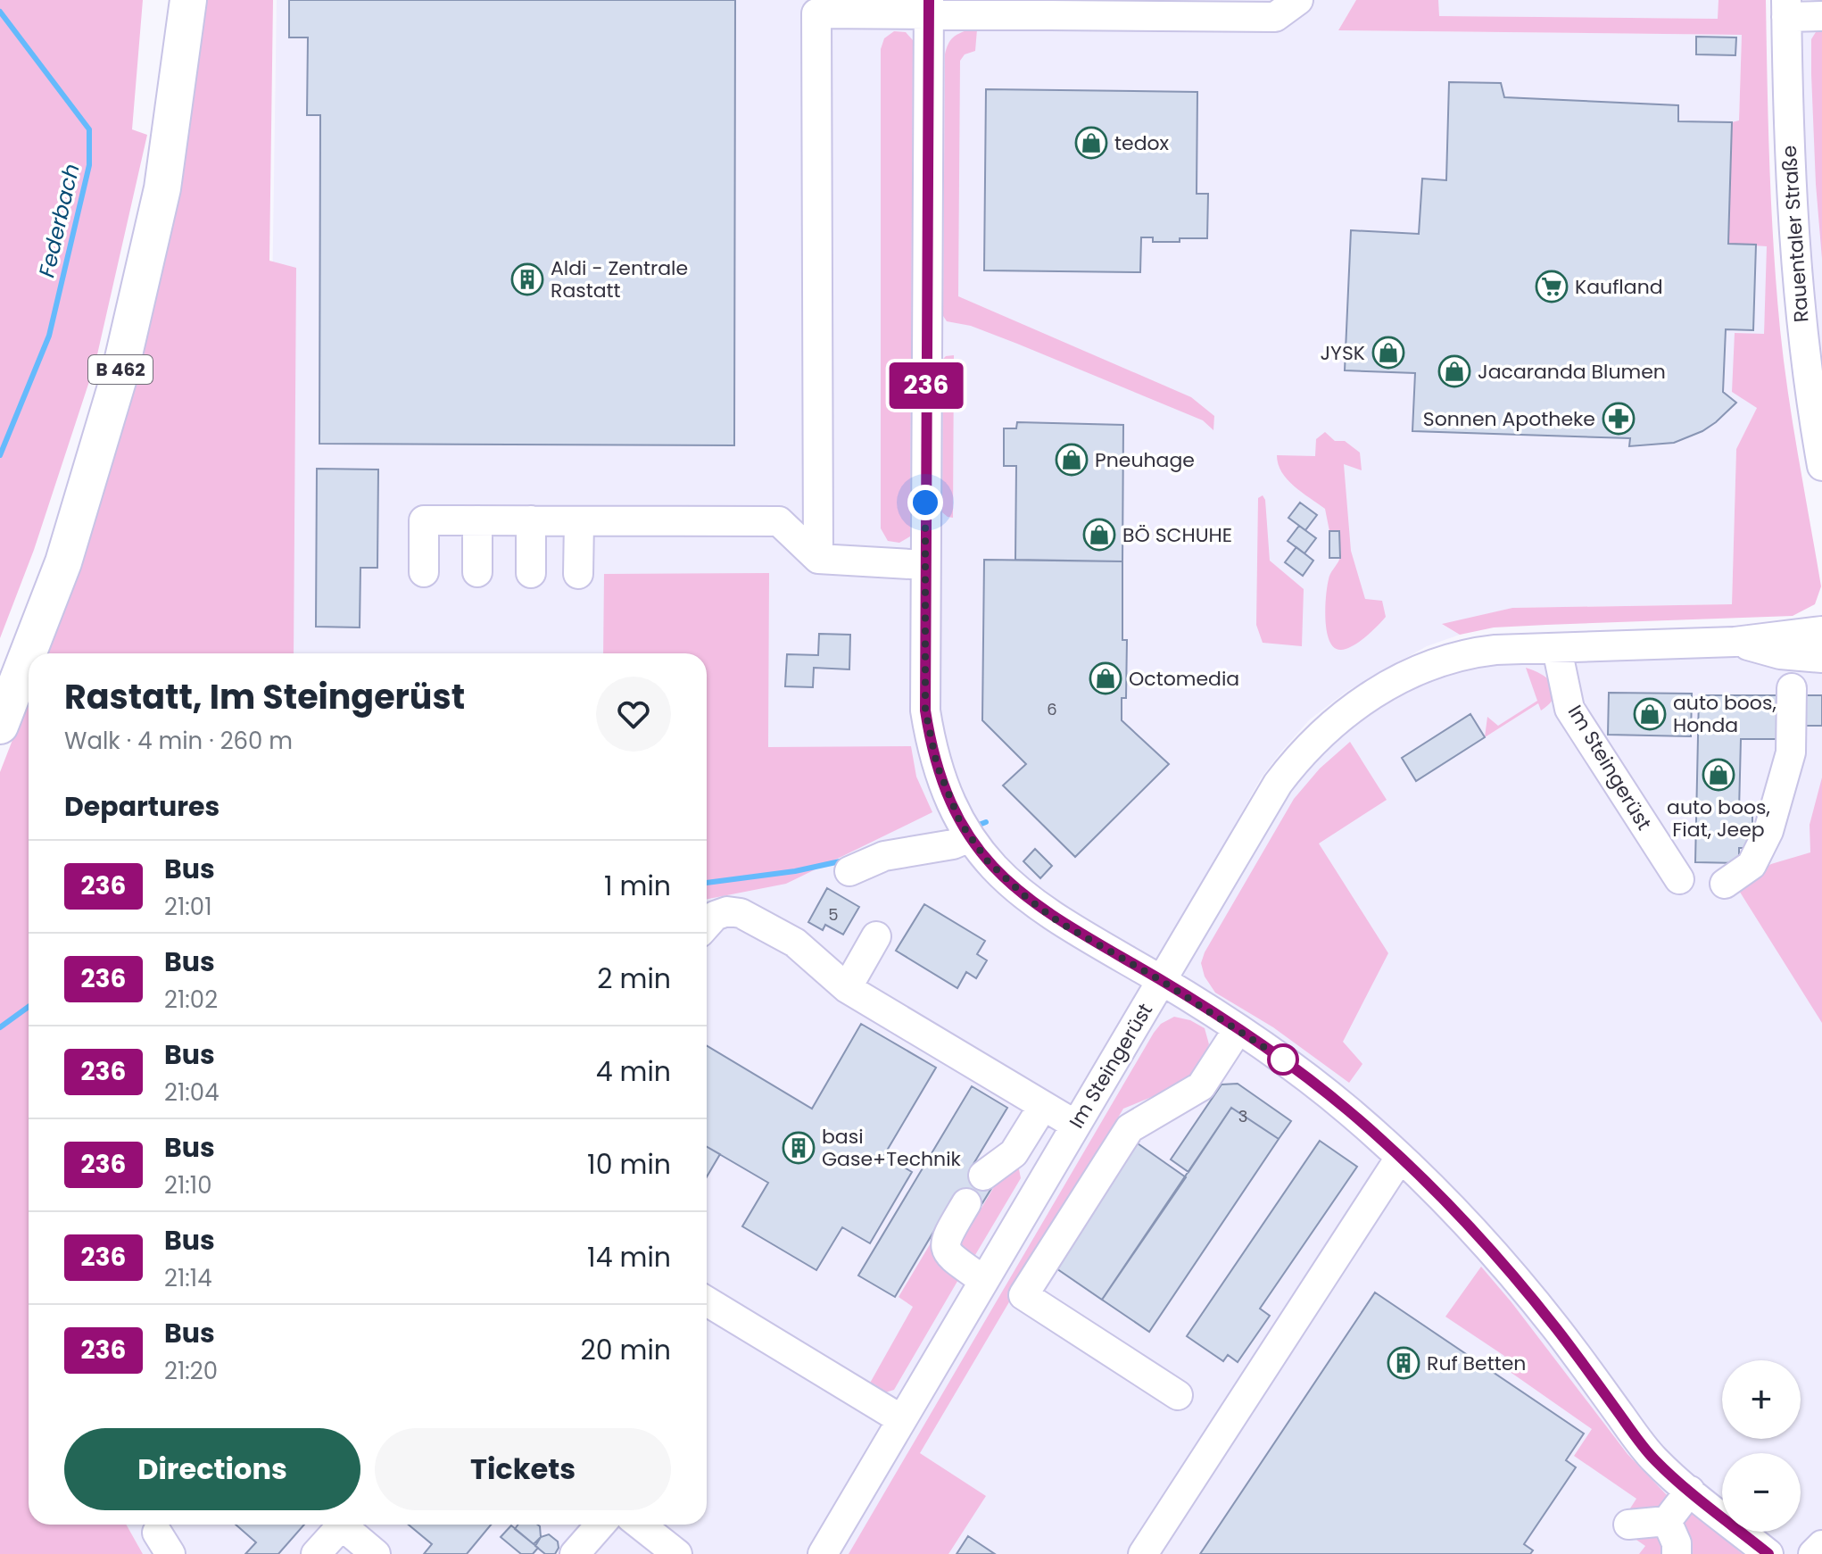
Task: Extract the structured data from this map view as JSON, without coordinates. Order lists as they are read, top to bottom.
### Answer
{
  "streets": {
    "main road": ["B 462"],
    "street": ["Rauentaler Straße", "Im Steingerüst"]
  },
  "water": ["Federbach"],
  "places": {
    "shop": [
      "tedox",
      "JYSK",
      "Jacaranda Blumen",
      "Pneuhage",
      "BÖ SCHUHE",
      "Octomedia",
      "auto boos, Honda",
      "auto boos, Fiat, Jeep"
    ],
    "building": ["Aldi - Zentrale Rastatt", "basi Gase+Technik", "Ruf Betten"],
    "supermarket": ["Kaufland"],
    "pharmacy": ["Sonnen Apotheke"]
  },
  "lines": ["bus line 236"],
  "house_numbers": ["6", "5", "3"],
  "page": {
    "on_map": "236",
    "heading": [
      ["Rastatt, Im Steingerüst", "Walk · 4 min · 260 m"],
      "Departures"
    ],
    "list": [
      {
        "mark": "236",
        "name": "Bus",
        "note": "21:01",
        "value": "1 min"
      },
      {
        "mark": "236",
        "name": "Bus",
        "note": "21:02",
        "value": "2 min"
      },
      {
        "mark": "236",
        "name": "Bus",
        "note": "21:04",
        "value": "4 min"
      },
      {
        "mark": "236",
        "name": "Bus",
        "note": "21:10",
        "value": "10 min"
      },
      {
        "mark": "236",
        "name": "Bus",
        "note": "21:14",
        "value": "14 min"
      },
      {
        "mark": "236",
        "name": "Bus",
        "note": "21:20",
        "value": "20 min"
      }
    ],
    "map_buttons": ["+", "−"],
    "buttons": ["Directions", "Tickets"]
  }
}
